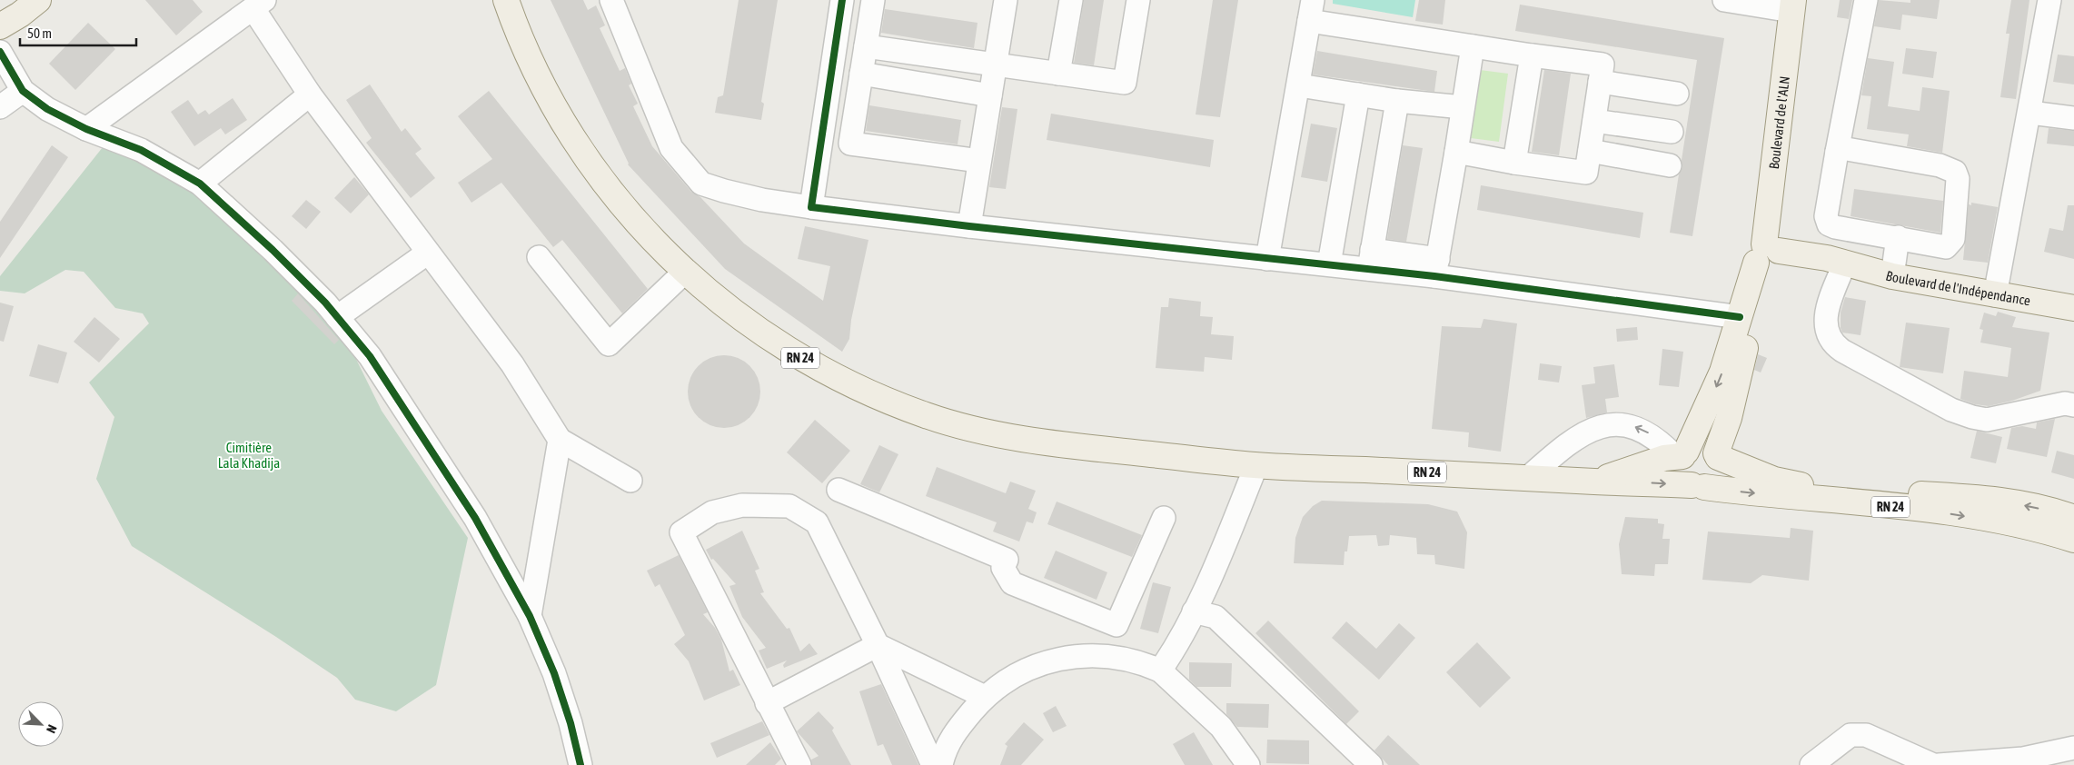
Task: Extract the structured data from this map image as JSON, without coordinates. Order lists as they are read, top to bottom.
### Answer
{
  "streets": {
    "main road": ["Boulevard de l'ALN", "Boulevard de l'Indépendance", "RN 24"]
  },
  "crossings": [
    ["Boulevard de l'ALN", "Boulevard de l'Indépendance"]
  ],
  "parks": ["Cimitière Lala Khadija"],
  "scale_bar": "50 m",
  "north": "bottom right"
}
